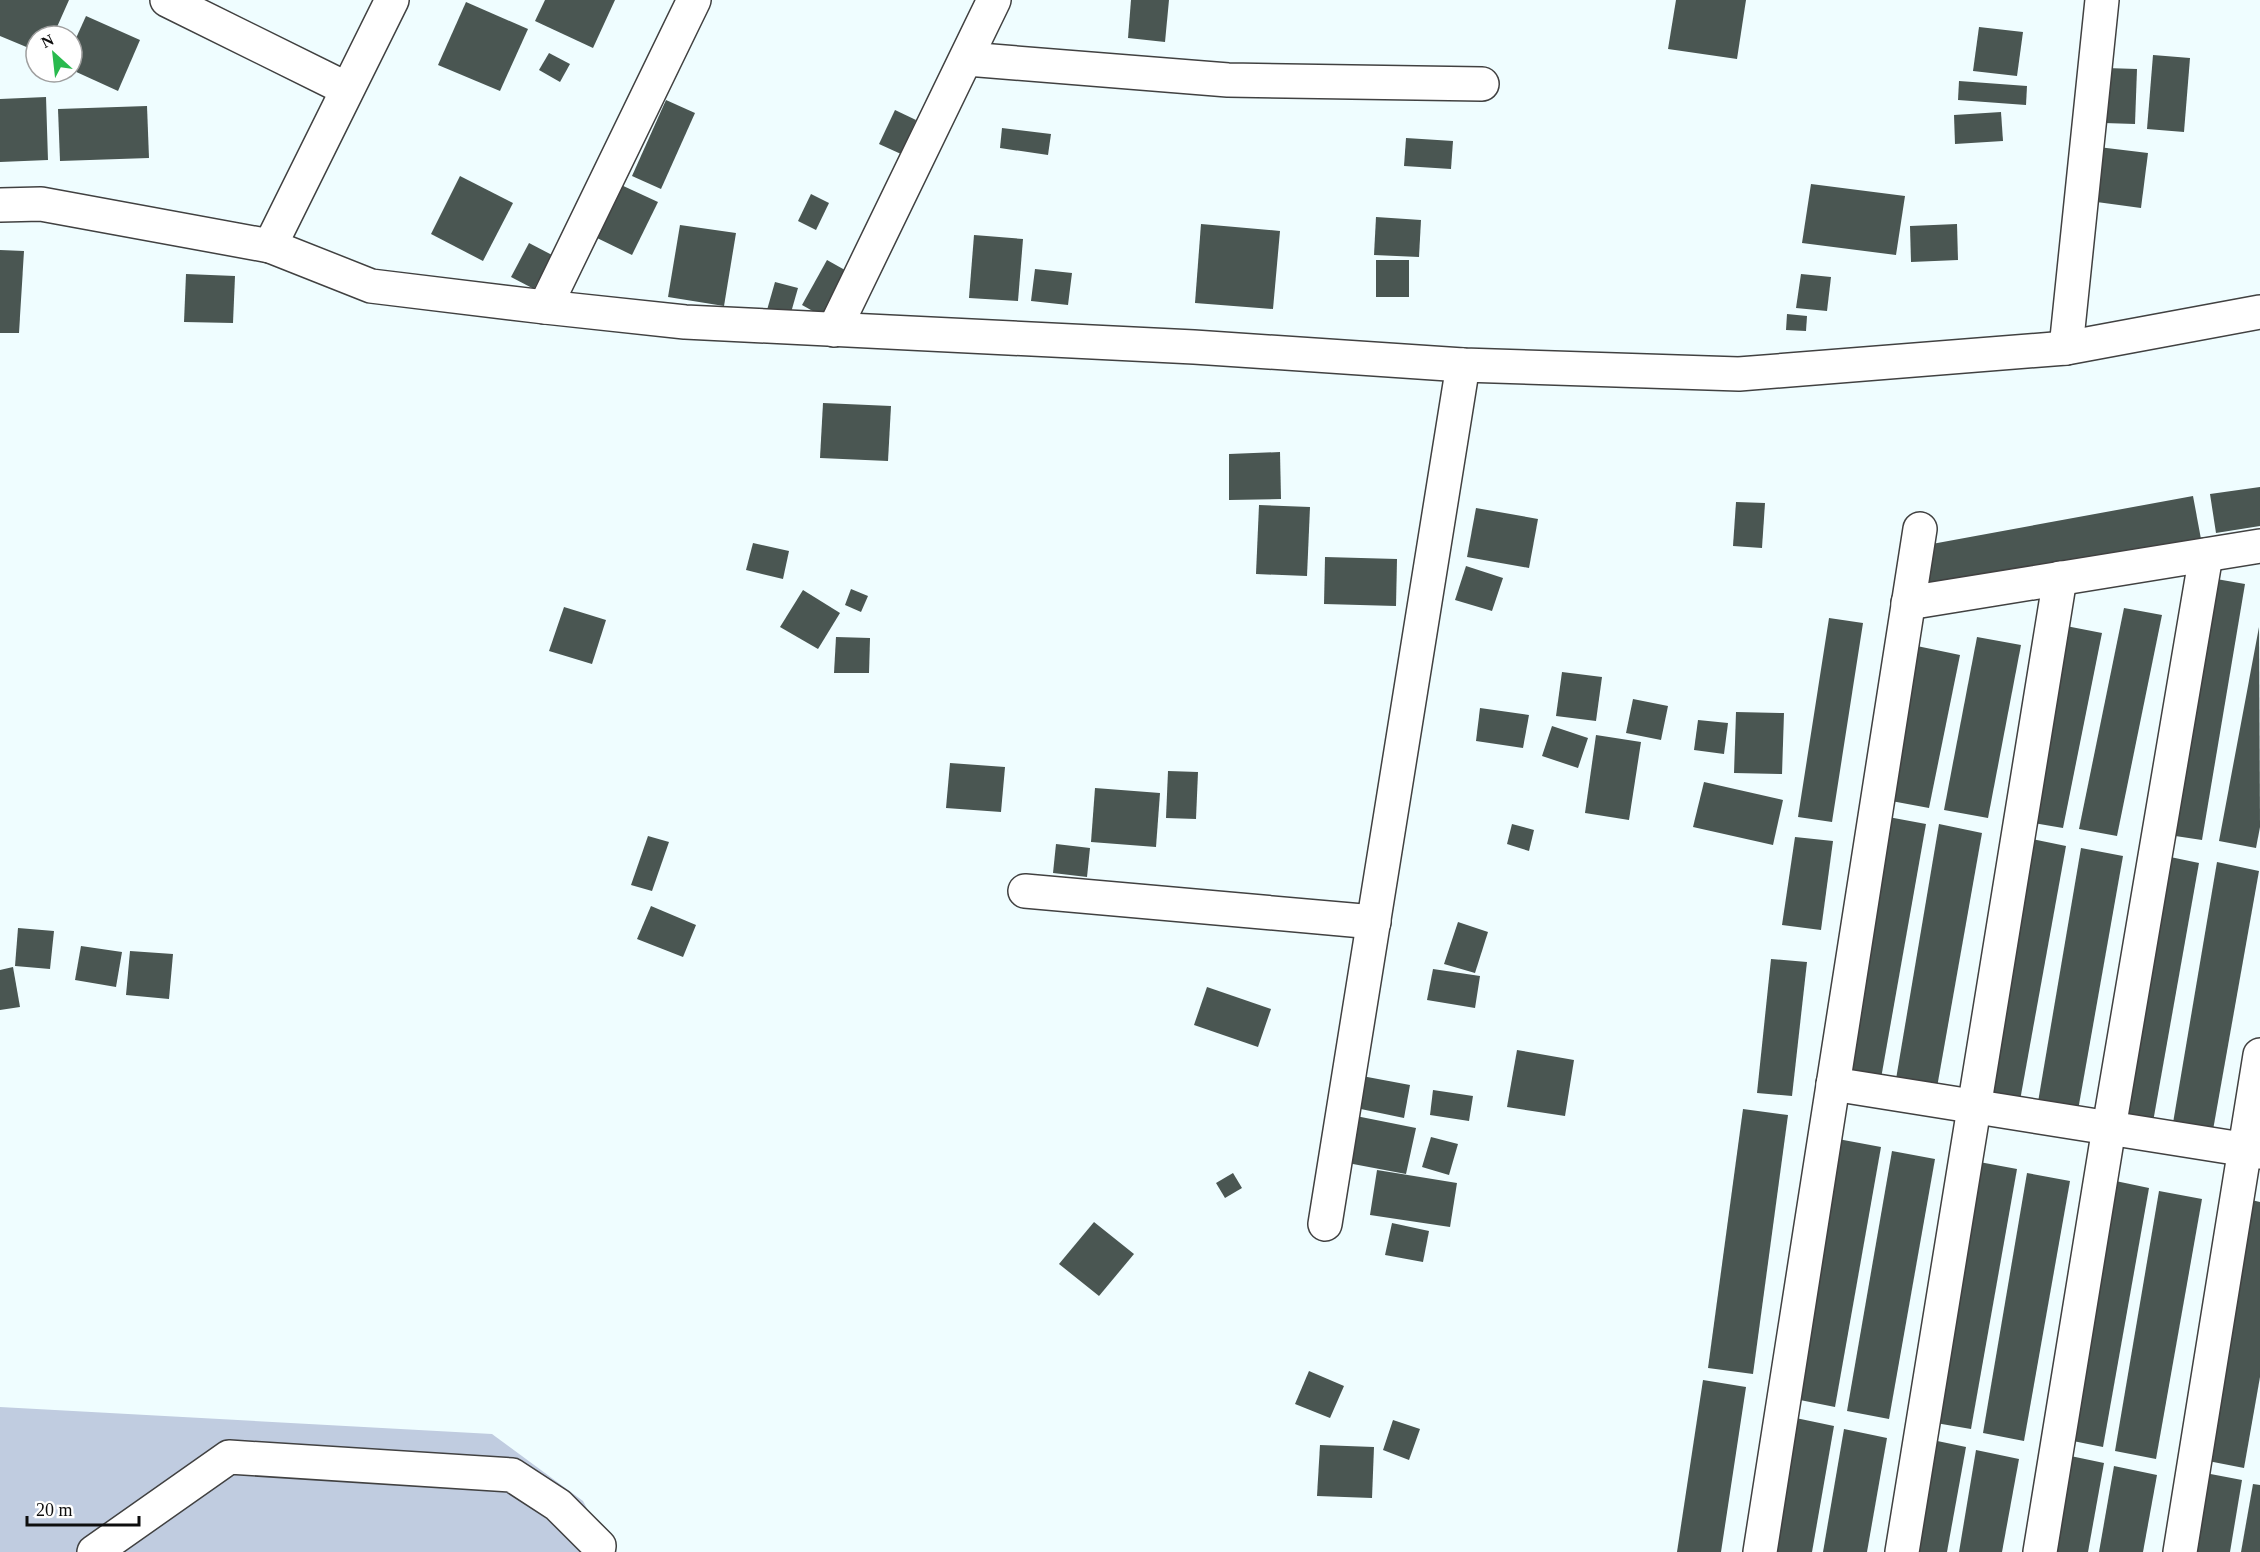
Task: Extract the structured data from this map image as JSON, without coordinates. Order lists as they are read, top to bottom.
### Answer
{
  "scale_bar": "20 m",
  "north": "top left"
}
